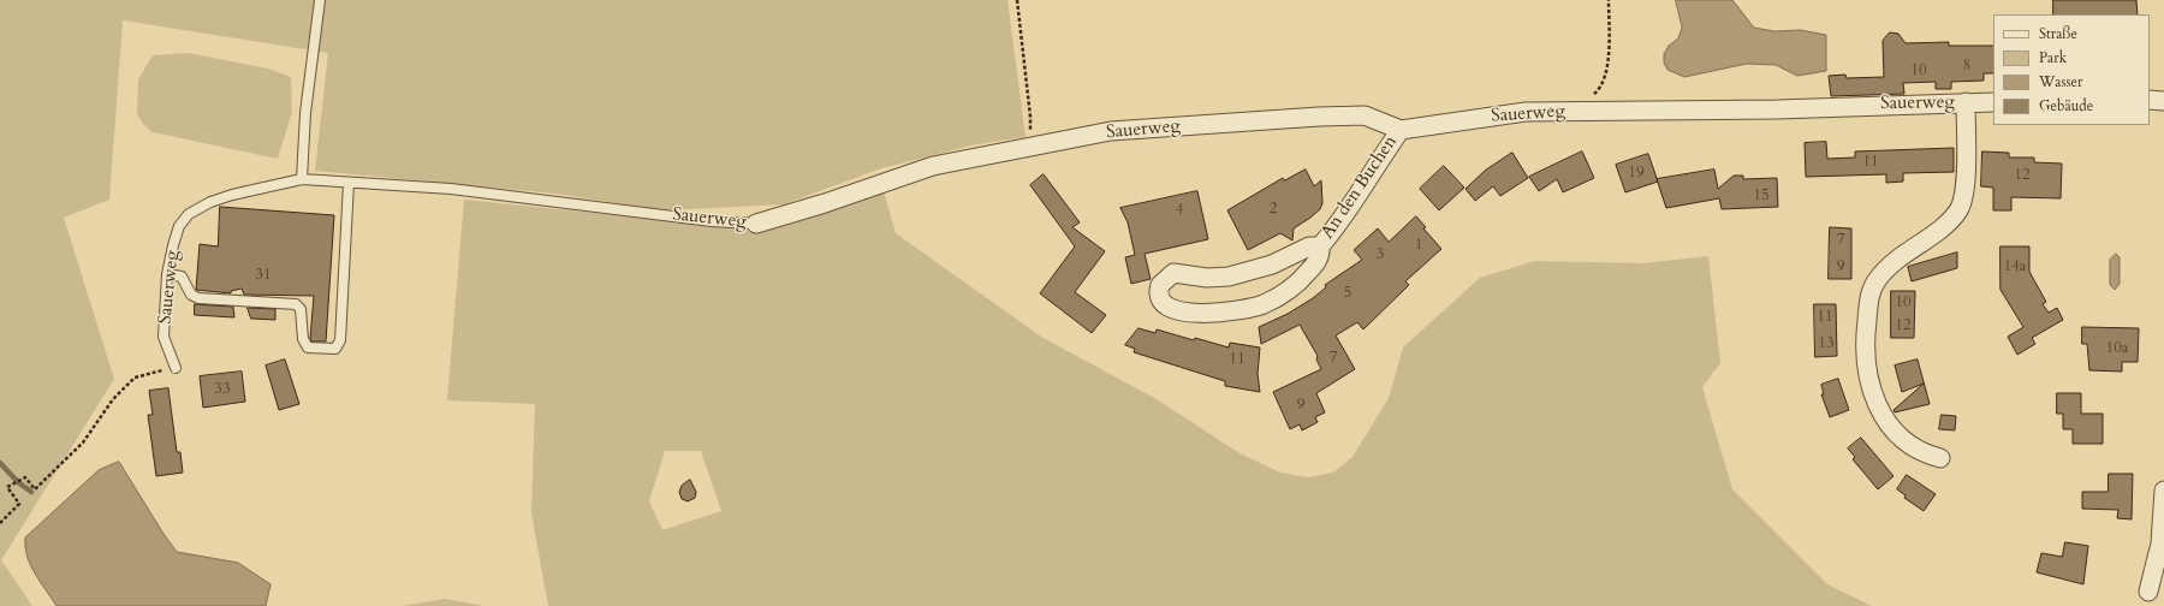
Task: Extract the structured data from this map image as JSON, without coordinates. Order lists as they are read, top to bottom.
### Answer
{
  "streets": {
    "street": ["Sauerweg", "An den Buchen"]
  },
  "crossings": [
    ["Sauerweg", "An den Buchen"]
  ],
  "house_numbers": [
    "8",
    "10",
    "11",
    "19",
    "12",
    "15",
    "2",
    "4",
    "7",
    "1",
    "3",
    "9",
    "14a",
    "31",
    "5",
    "10",
    "11",
    "12",
    "13",
    "10a",
    "7",
    "11",
    "33",
    "9"
  ],
  "legend": [
    "Straße",
    "Park",
    "Wasser",
    "Gebäude"
  ]
}
